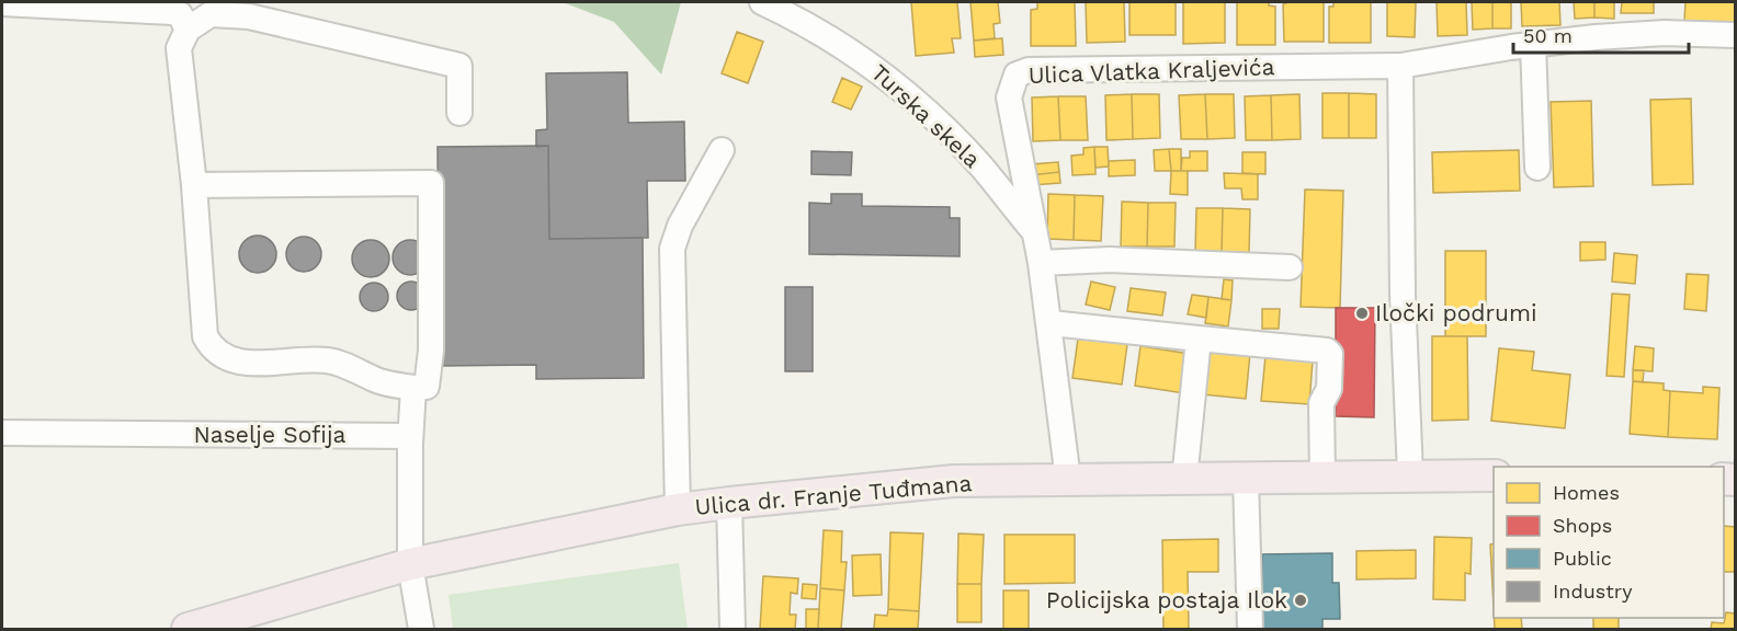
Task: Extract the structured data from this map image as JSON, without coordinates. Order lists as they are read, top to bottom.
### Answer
{
  "streets": {
    "main road": ["Ulica dr. Franje Tuđmana"],
    "street": ["Ulica Vlatka Kraljevića", "Turska skela", "Naselje Sofija"]
  },
  "crossings": [
    ["Ulica Vlatka Kraljevića", "Turska skela"],
    ["Ulica Vlatka Kraljevića", "Ulica dr. Franje Tuđmana"]
  ],
  "places": ["Iločki podrumi", "Policijska postaja Ilok"],
  "legend": [
    "Homes",
    "Shops",
    "Public",
    "Industry"
  ],
  "scale_bar": "50 m"
}
